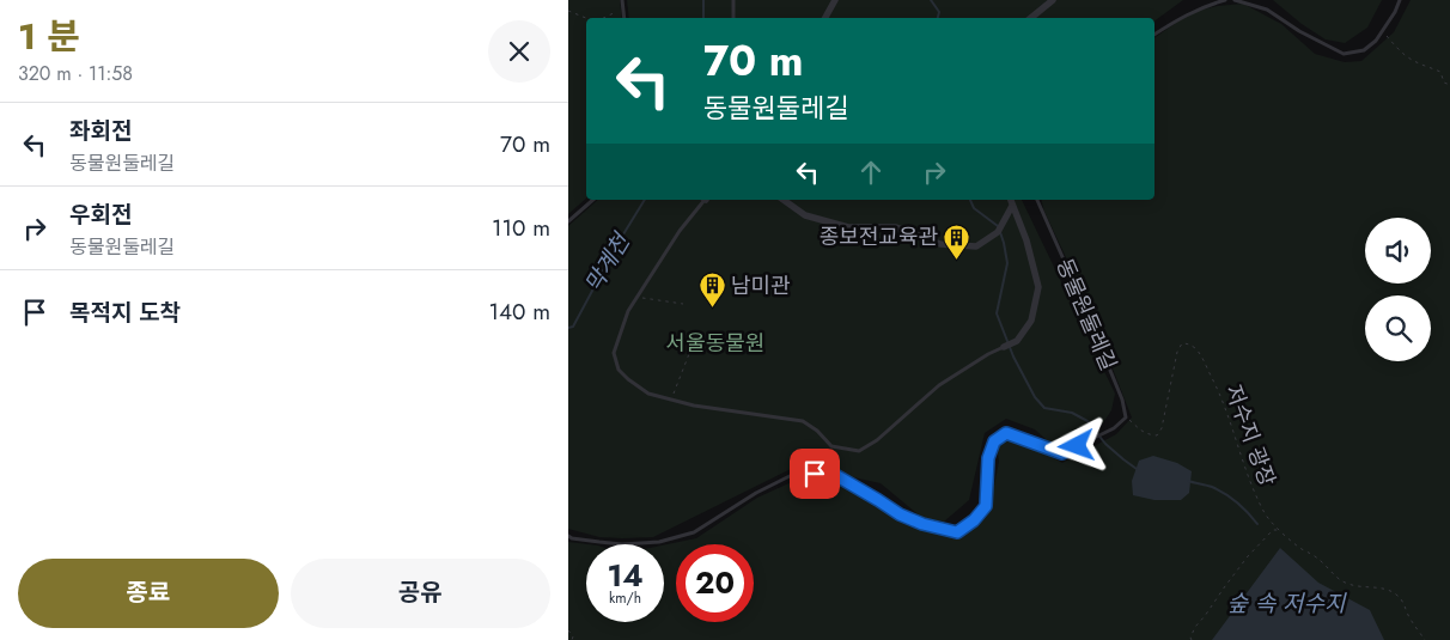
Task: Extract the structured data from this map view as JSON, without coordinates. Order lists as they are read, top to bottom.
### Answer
{
  "streets": {
    "lane": ["동물원둘레길"],
    "path": ["저수지 광장"]
  },
  "crossings": [
    ["동물원둘레길", "저수지 광장"]
  ],
  "water": ["막계천", "숲 속 저수지"],
  "parks": ["서울동물원"],
  "places": {
    "building": ["종보전교육관", "남미관"]
  },
  "page": {
    "heading": ["1 분", "320 m · 11:58"],
    "turn": ["70 m", "동물원둘레길"],
    "list": [
      {
        "name": "좌회전",
        "note": "동물원둘레길",
        "value": "70 m"
      },
      {
        "name": "우회전",
        "note": "동물원둘레길",
        "value": "110 m"
      },
      {
        "name": "목적지 도착",
        "value": "140 m"
      }
    ],
    "speed": "14 km/h",
    "limit": "20",
    "buttons": ["종료", "공유"]
  }
}
